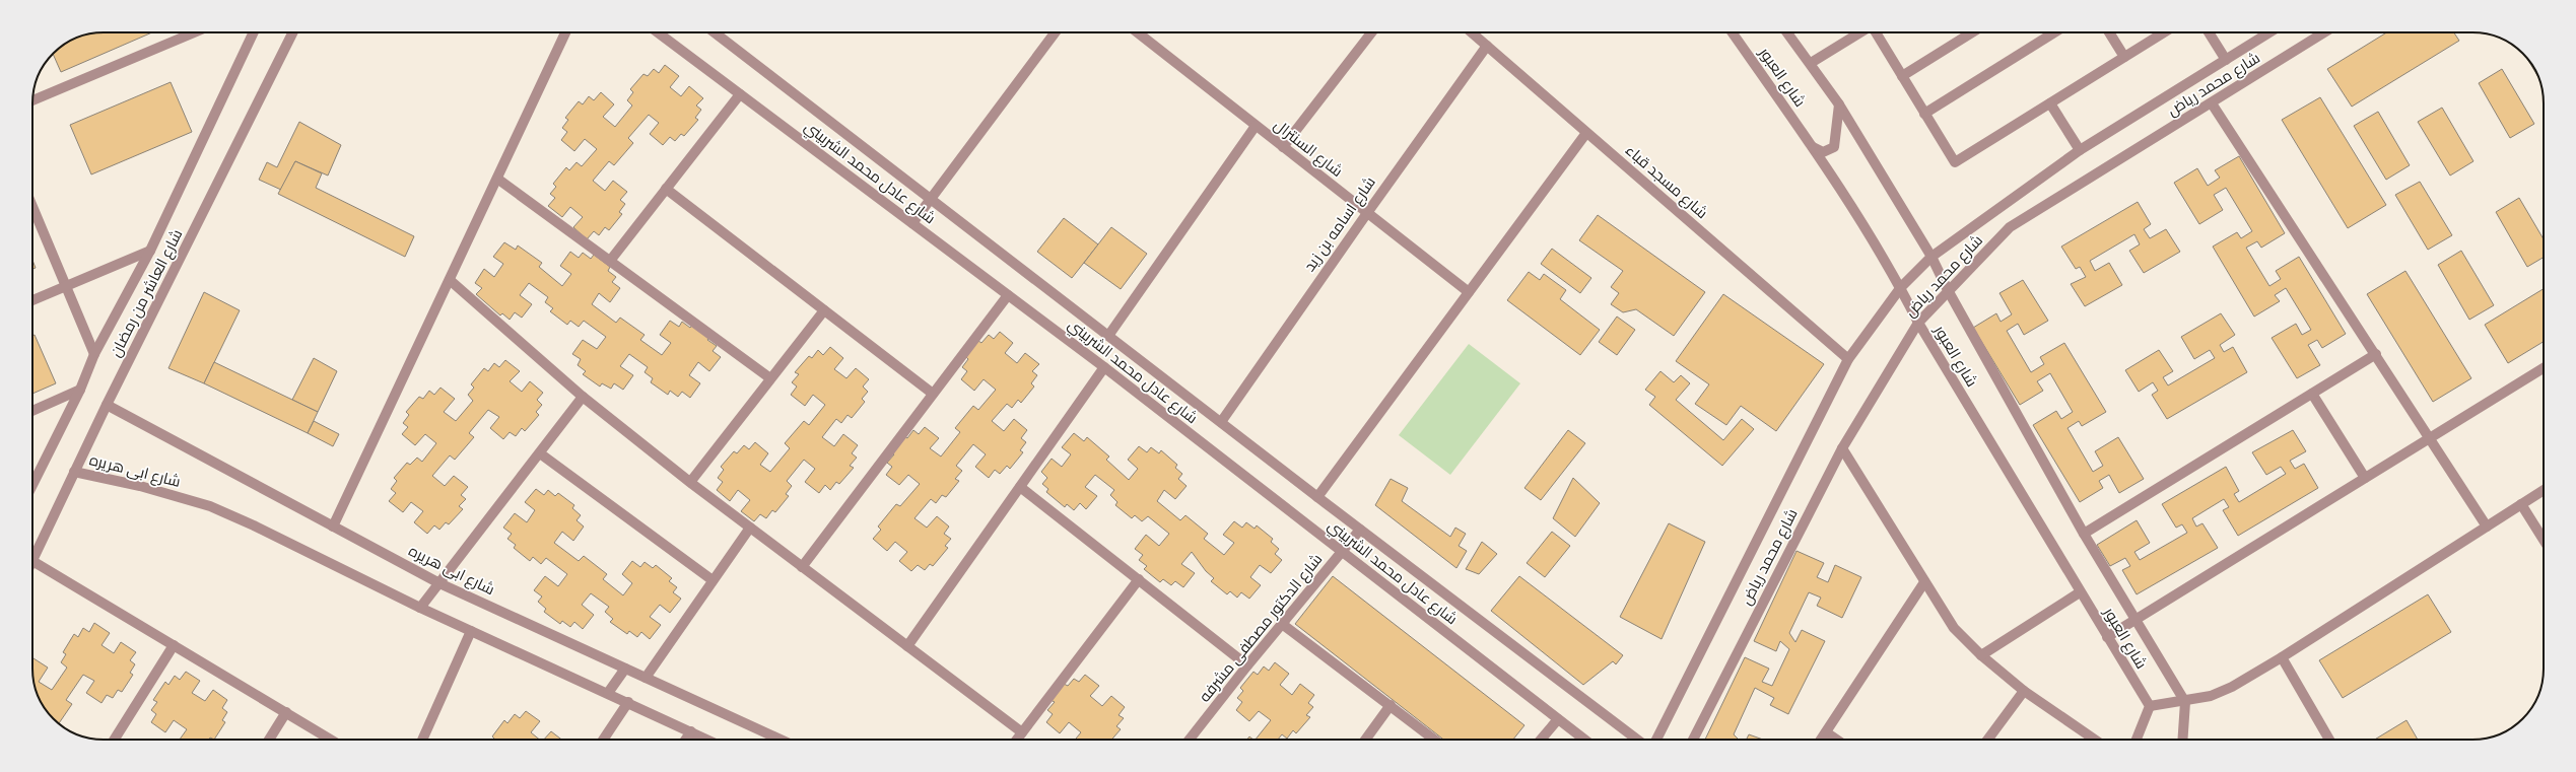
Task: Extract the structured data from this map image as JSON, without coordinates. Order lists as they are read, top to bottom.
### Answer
{
  "streets": {
    "street": [
      "شارع العبور",
      "شارع محمد رياض",
      "شارع السنترال",
      "شارع عادل محمد الشربيني",
      "شارع مسجد قباء",
      "شارع اسامه بن زيد",
      "شارع العاشر من رمضان",
      "شارع ابى هريره",
      "شارع الدكتور مصطفى مشرفه"
    ]
  },
  "crossings": [
    ["شارع العبور", "شارع محمد رياض"],
    ["شارع محمد رياض", "شارع مسجد قباء"],
    ["شارع السنترال", "شارع اسامه بن زيد"],
    ["شارع عادل محمد الشربيني", "شارع اسامه بن زيد"],
    ["شارع عادل محمد الشربيني", "شارع الدكتور مصطفى مشرفه"],
    ["شارع مسجد قباء", "شارع اسامه بن زيد"],
    ["شارع العاشر من رمضان", "شارع ابى هريره"]
  ]
}
